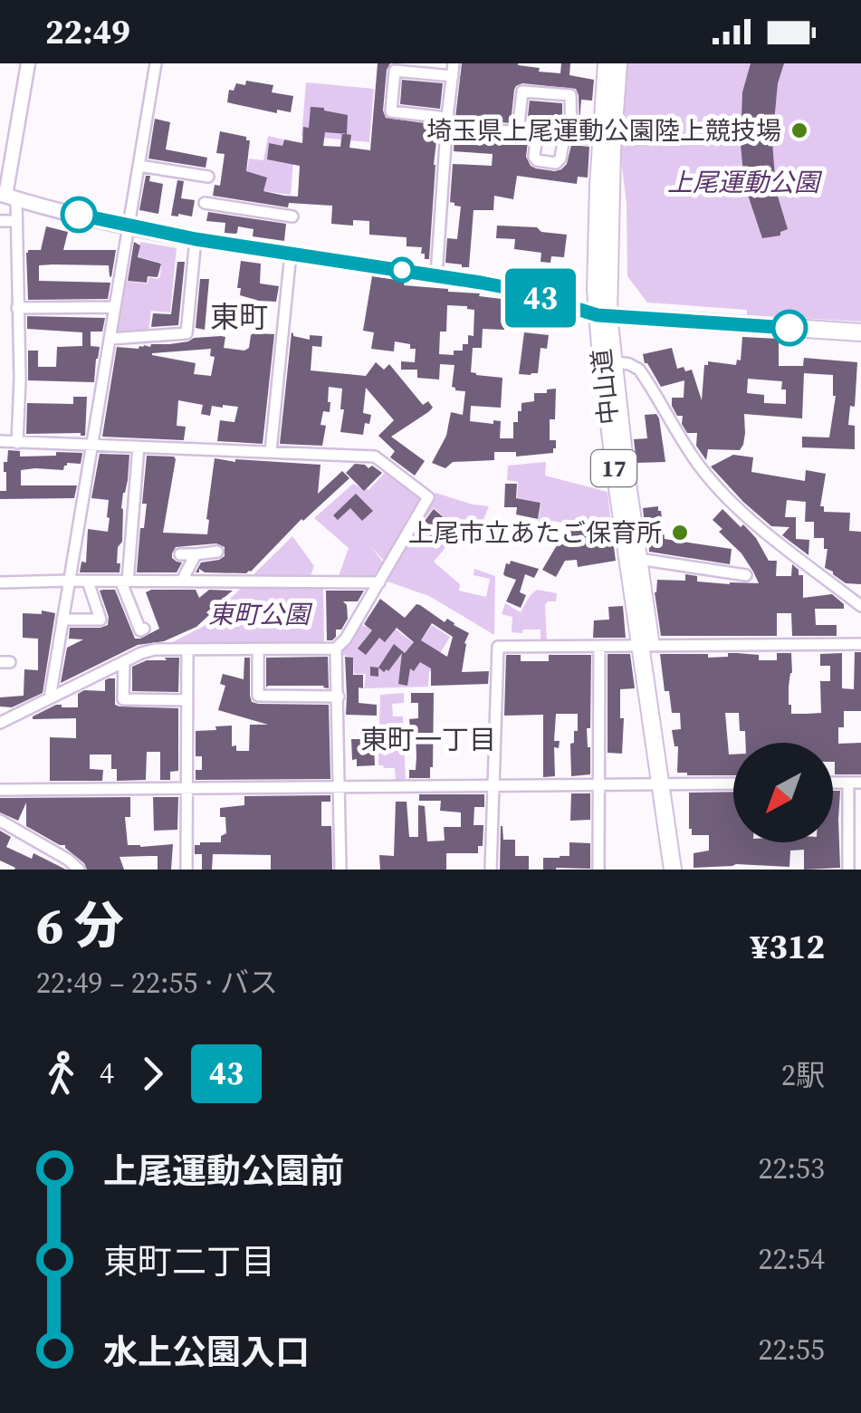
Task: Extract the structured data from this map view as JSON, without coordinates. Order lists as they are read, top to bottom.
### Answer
{
  "streets": {
    "main road": ["中山道", "17"]
  },
  "districts": ["東町", "東町一丁目"],
  "parks": ["上尾運動公園", "東町公園"],
  "places": ["埼玉県上尾運動公園陸上競技場", "上尾市立あたご保育所"],
  "lines": ["bus line 43"],
  "north": "bottom left",
  "page": {
    "status": "22:49",
    "on_map": "43",
    "heading": ["6 分", "22:49 – 22:55 · バス", "¥312"],
    "legs": ["4", "43", "2駅"],
    "list": [
      {
        "name": "上尾運動公園前",
        "value": "22:53"
      },
      {
        "name": "東町二丁目",
        "value": "22:54"
      },
      {
        "name": "水上公園入口",
        "value": "22:55"
      }
    ]
  }
}
